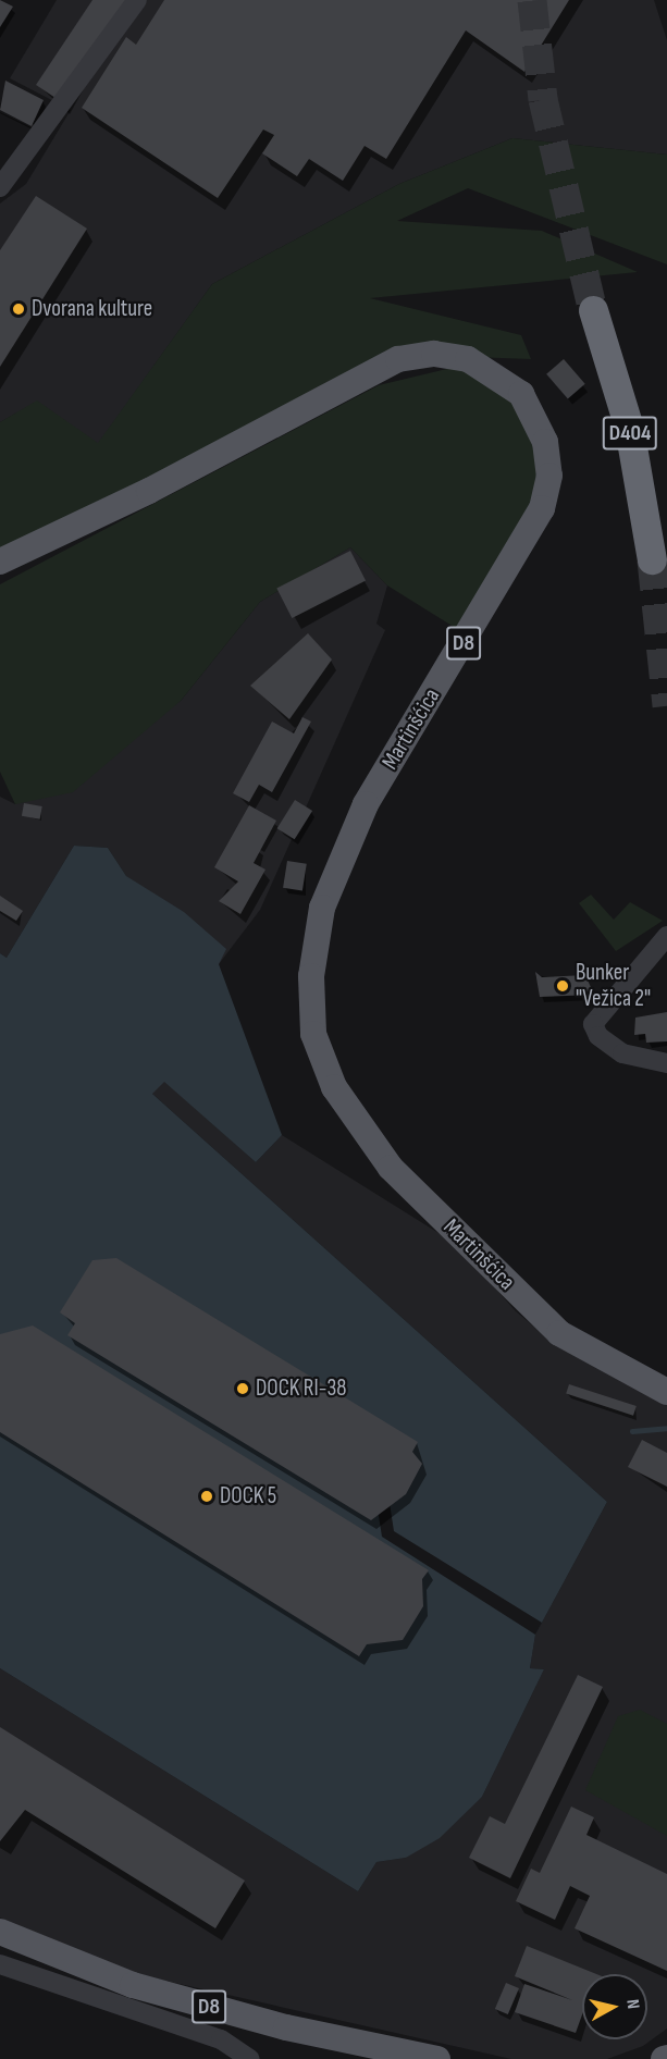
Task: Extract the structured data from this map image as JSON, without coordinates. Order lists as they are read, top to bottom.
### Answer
{
  "streets": {
    "highway": ["D404"],
    "main road": ["D8", "Martinšćica"]
  },
  "places": [
    "Dvorana kulture",
    "Bunker \"Vežica 2\"",
    "DOCK RI-38",
    "DOCK 5"
  ],
  "north": "right"
}
